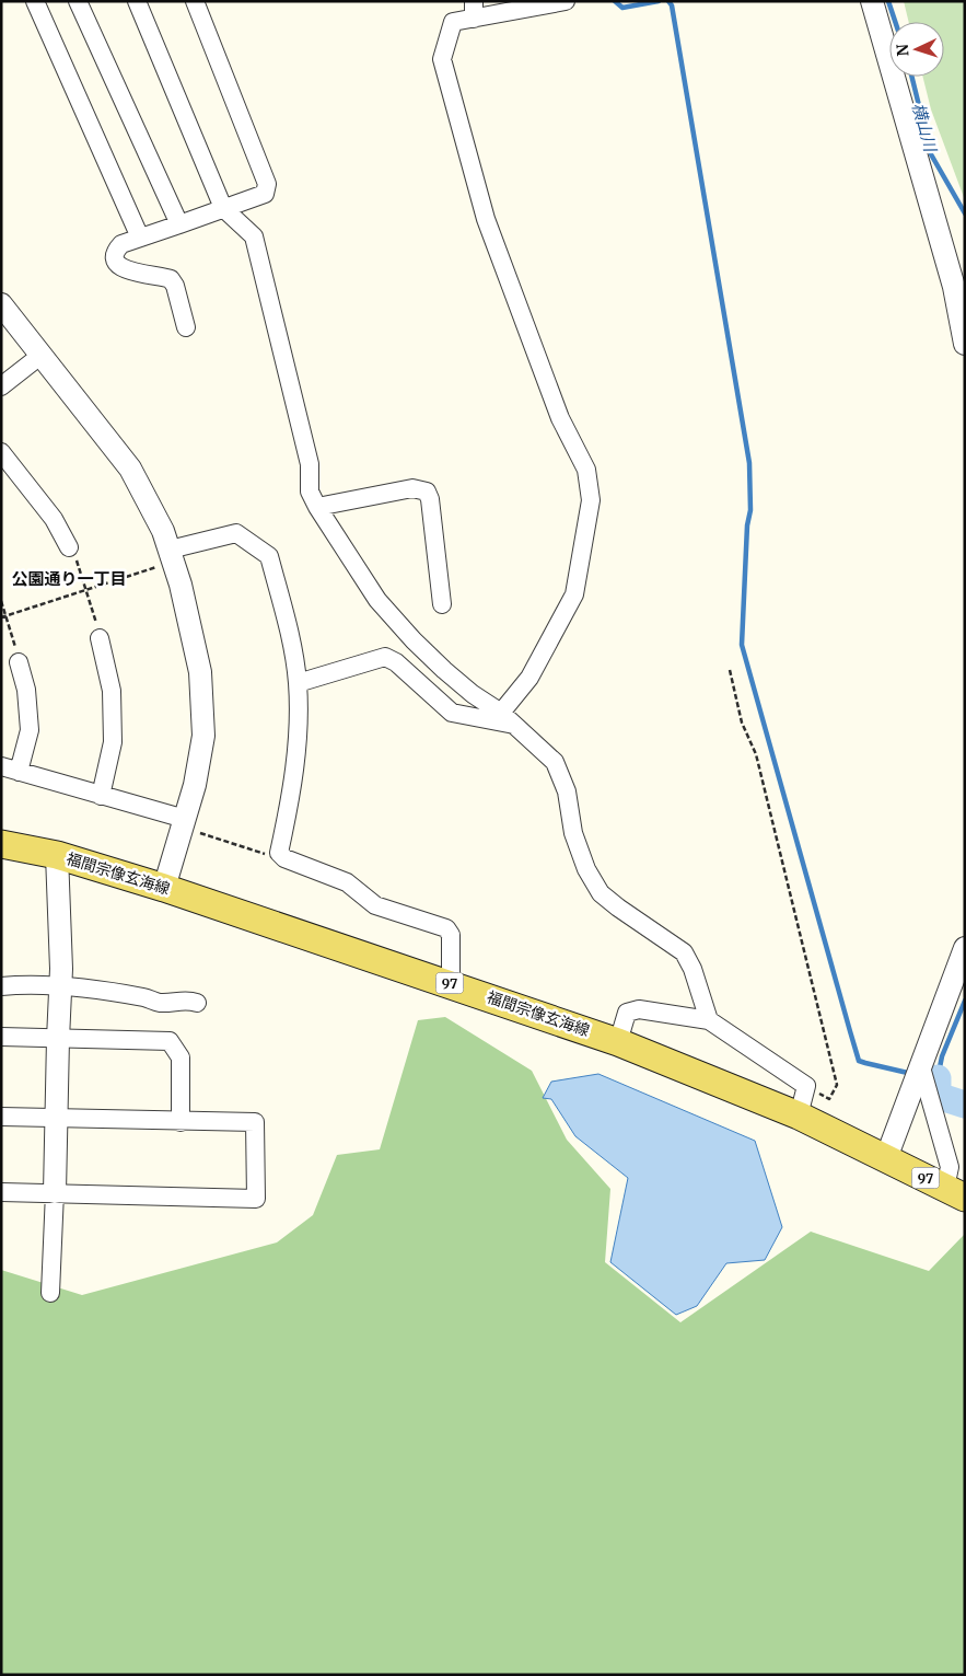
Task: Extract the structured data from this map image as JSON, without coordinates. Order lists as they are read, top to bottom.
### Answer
{
  "streets": {
    "main road": ["福間宗像玄海線", "97"]
  },
  "districts": ["公園通り一丁目"],
  "water": ["横山川"],
  "north": "left"
}
